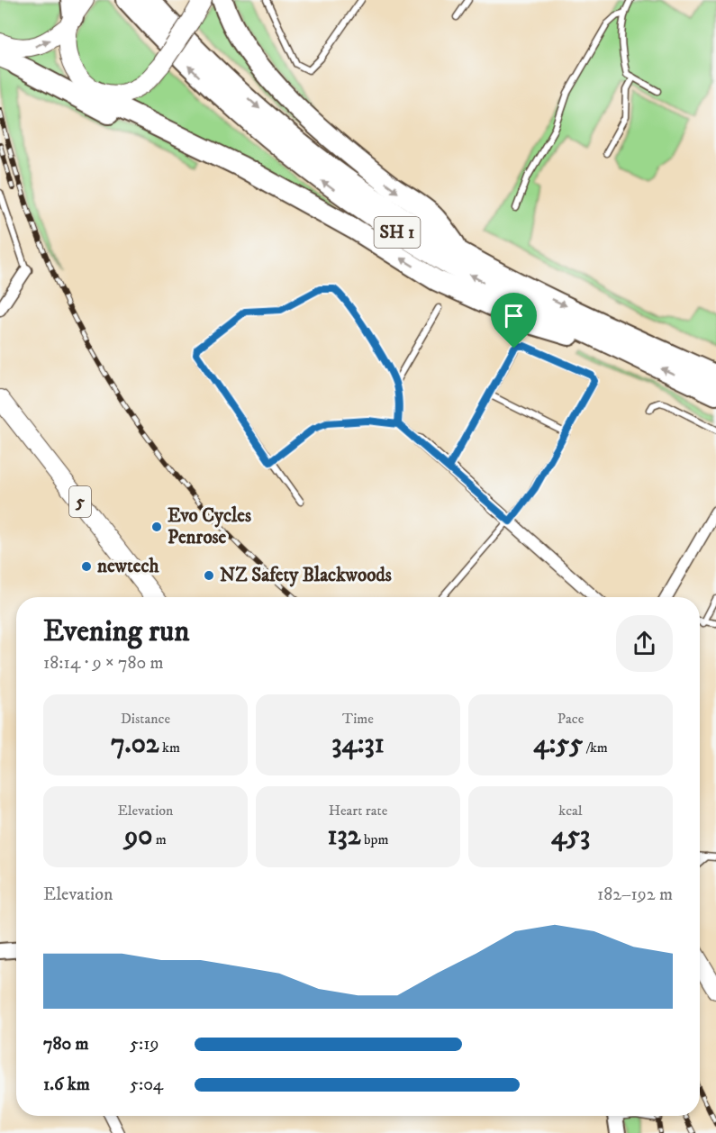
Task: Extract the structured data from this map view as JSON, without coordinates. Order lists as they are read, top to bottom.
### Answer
{
  "streets": {
    "highway": ["SH 1"],
    "main road": ["5"]
  },
  "places": ["Evo Cycles Penrose", "newtech", "NZ Safety Blackwoods"],
  "page": {
    "heading": ["Evening run", "18:14 · 9 × 780 m"],
    "stats": [
      ["Distance", "7.02 km"],
      ["Time", "34:31"],
      ["Pace", "4:55 /km"],
      ["Elevation", "90 m"],
      ["Heart rate", "132 bpm"],
      ["kcal", "453"]
    ],
    "chart": ["Elevation", "182–192 m"],
    "list": [
      {
        "name": "780 m",
        "note": "5:19"
      },
      {
        "name": "1.6 km",
        "note": "5:04"
      }
    ]
  }
}
